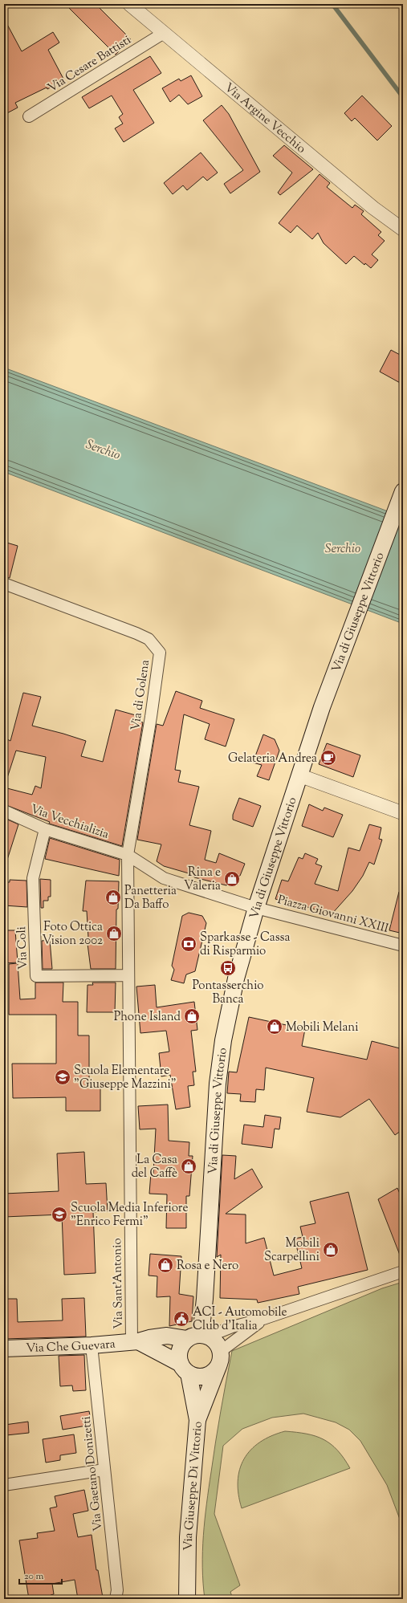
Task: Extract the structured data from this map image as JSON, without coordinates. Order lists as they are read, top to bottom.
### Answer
{
  "streets": {
    "main road": ["Via di Giuseppe Vittorio", "Via Che Guevara", "Via Giuseppe Di Vittorio"],
    "street": [
      "Via Cesare Battisti",
      "Via Argine Vecchio",
      "Via di Golena",
      "Via Vecchializia",
      "Piazza Giovanni XXIII",
      "Via Coli",
      "Via Sant'Antonio",
      "Via Gaetano Donizetti"
    ]
  },
  "crossings": [
    ["Via Cesare Battisti", "Via Argine Vecchio"],
    ["Via di Giuseppe Vittorio", "Via Vecchializia"],
    ["Via di Giuseppe Vittorio", "Piazza Giovanni XXIII"],
    ["Via di Giuseppe Vittorio", "Via Che Guevara"],
    ["Via di Giuseppe Vittorio", "Via Giuseppe Di Vittorio"],
    ["Via di Golena", "Via Vecchializia"],
    ["Via di Golena", "Via Coli"],
    ["Via di Golena", "Via Sant'Antonio"],
    ["Via Vecchializia", "Piazza Giovanni XXIII"],
    ["Via Vecchializia", "Via Coli"],
    ["Via Coli", "Via Sant'Antonio"],
    ["Via Sant'Antonio", "Via Che Guevara"],
    ["Via Che Guevara", "Via Gaetano Donizetti"],
    ["Via Che Guevara", "Via Giuseppe Di Vittorio"]
  ],
  "water": ["Serchio"],
  "places": {
    "cafe": ["Gelateria Andrea"],
    "shop": [
      "Rina e Valeria",
      "Panetteria Da Baffo",
      "Foto Ottica Vision 2002",
      "Phone Island",
      "Mobili Melani",
      "La Casa del Caffè",
      "Mobili Scarpellini",
      "Rosa e Nero"
    ],
    "bank": ["Sparkasse - Cassa di Risparmio"],
    "bus stop": ["Pontasserchio Banca"],
    "school or university": ["Scuola Elementare \"Giuseppe Mazzini\"", "Scuola Media Inferiore \"Enrico Fermi\""],
    "public building": ["ACI - Automobile Club d'Italia"]
  },
  "scale_bar": "20 m"
}
